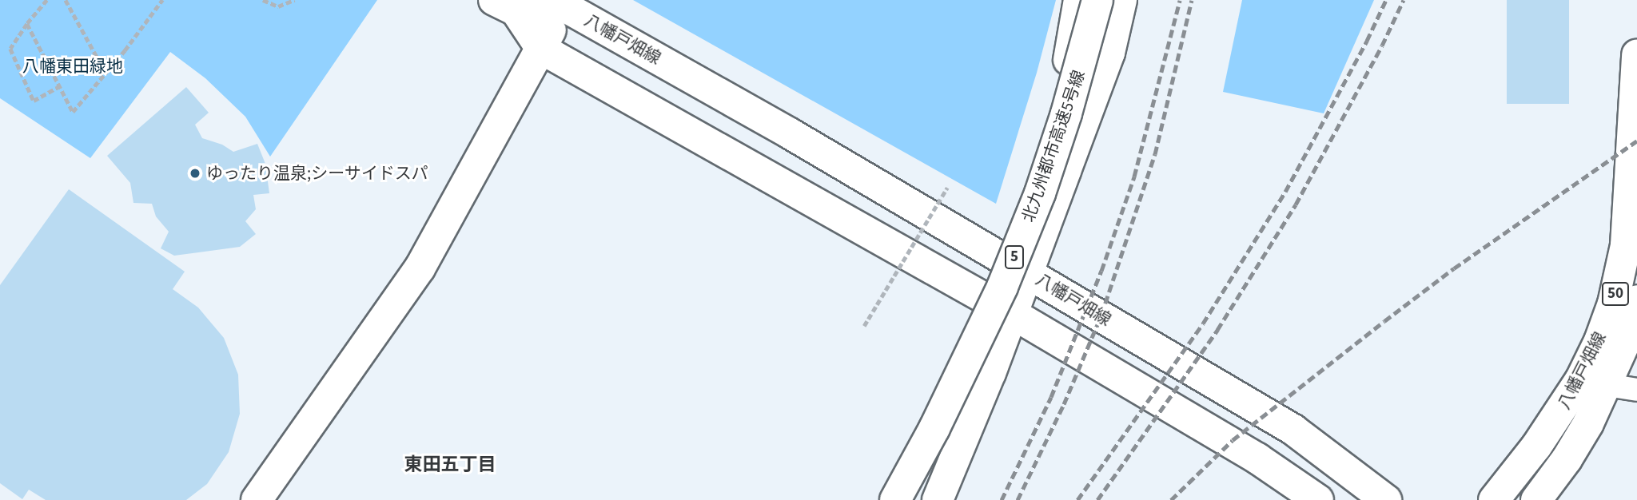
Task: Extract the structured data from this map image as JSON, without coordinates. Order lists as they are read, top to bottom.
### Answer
{
  "streets": {
    "main road": [
      "八幡戸畑線",
      "北九州都市高速5号線",
      "5",
      "50"
    ]
  },
  "districts": ["東田五丁目"],
  "parks": ["八幡東田緑地"],
  "places": ["ゆったり温泉;シーサイドスパ"]
}
